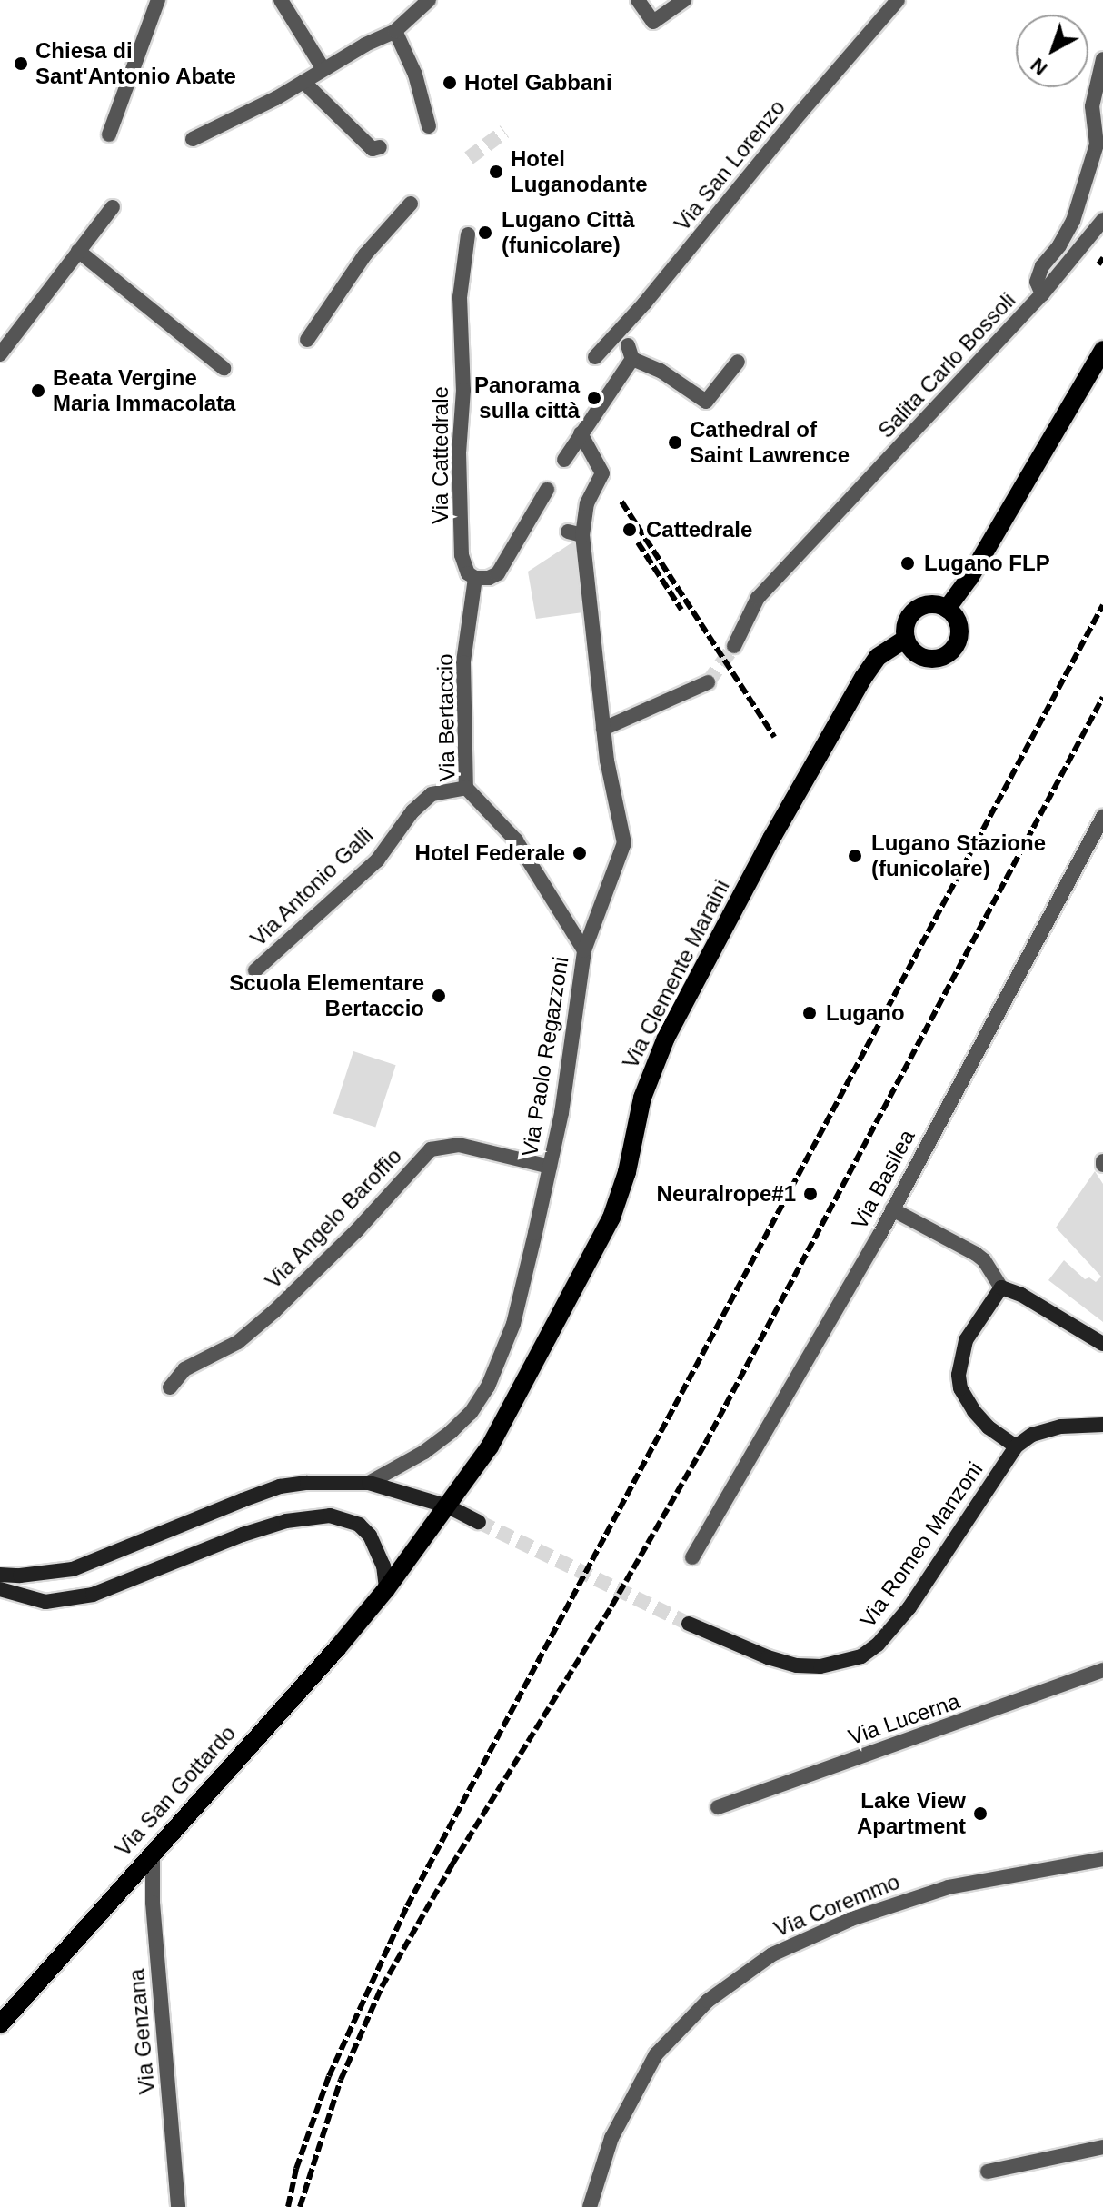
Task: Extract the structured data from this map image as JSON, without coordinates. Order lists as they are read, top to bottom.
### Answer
{
  "streets": {
    "main road": ["Via Clemente Maraini", "Via Romeo Manzoni", "Via San Gottardo"],
    "street": [
      "Via San Lorenzo",
      "Salita Carlo Bossoli",
      "Via Cattedrale",
      "Via Bertaccio",
      "Via Antonio Galli",
      "Via Paolo Regazzoni",
      "Via Basilea",
      "Via Angelo Baroffio",
      "Via Lucerna",
      "Via Coremmo",
      "Via Genzana"
    ]
  },
  "crossings": [
    ["Via Cattedrale", "Via Bertaccio"],
    ["Via Bertaccio", "Via Antonio Galli"],
    ["Via Bertaccio", "Via Paolo Regazzoni"],
    ["Via Clemente Maraini", "Via San Gottardo"],
    ["Via Paolo Regazzoni", "Via Angelo Baroffio"],
    ["Via San Gottardo", "Via Genzana"]
  ],
  "places": [
    "Chiesa di Sant'Antonio Abate",
    "Hotel Gabbani",
    "Hotel Luganodante",
    "Lugano Città (funicolare)",
    "Beata Vergine Maria Immacolata",
    "Panorama sulla città",
    "Cathedral of Saint Lawrence",
    "Cattedrale",
    "Lugano FLP",
    "Hotel Federale",
    "Lugano Stazione (funicolare)",
    "Scuola Elementare Bertaccio",
    "Lugano",
    "Neuralrope#1",
    "Lake View Apartment"
  ],
  "north": "bottom left"
}
